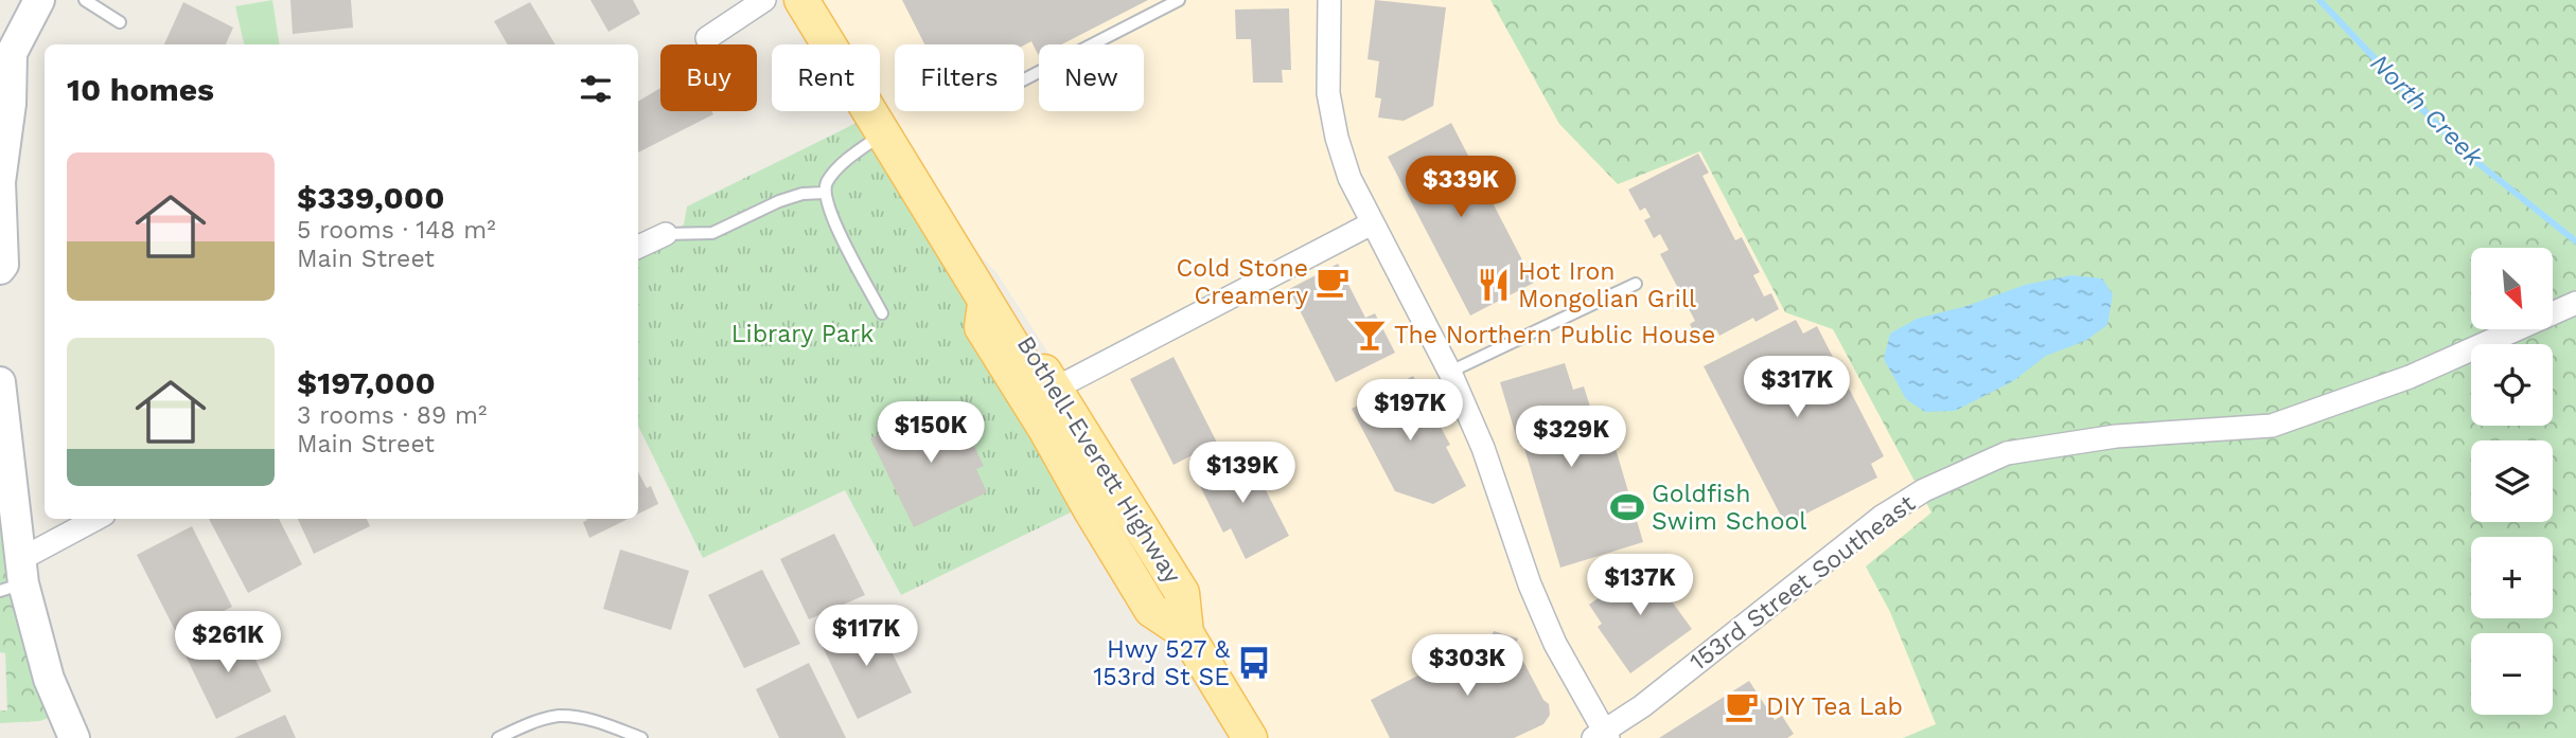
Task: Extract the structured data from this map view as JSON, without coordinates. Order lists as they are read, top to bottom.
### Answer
{
  "streets": {
    "main road": ["Bothell-Everett Highway"],
    "street": ["153rd Street Southeast"]
  },
  "water": ["North Creek"],
  "parks": ["Library Park"],
  "places": {
    "cafe": ["Cold Stone Creamery", "DIY Tea Lab"],
    "restaurant": ["Hot Iron Mongolian Grill"],
    "bar": ["The Northern Public House"],
    "sports": ["Goldfish Swim School"],
    "bus stop": ["Hwy 527 & 153rd St SE"]
  },
  "north": "bottom right",
  "page": {
    "chip": [
      "Buy",
      "Rent",
      "Filters",
      "New"
    ],
    "heading": "10 homes",
    "list": [
      {
        "name": "$339,000",
        "note": "5 rooms · 148 m² · Main Street"
      },
      {
        "name": "$197,000",
        "note": "3 rooms · 89 m² · Main Street"
      }
    ],
    "price": [
      "$339K",
      "$317K",
      "$197K",
      "$150K",
      "$329K",
      "$139K",
      "$137K",
      "$117K",
      "$261K",
      "$303K"
    ],
    "map_buttons": ["+", "−"]
  }
}
